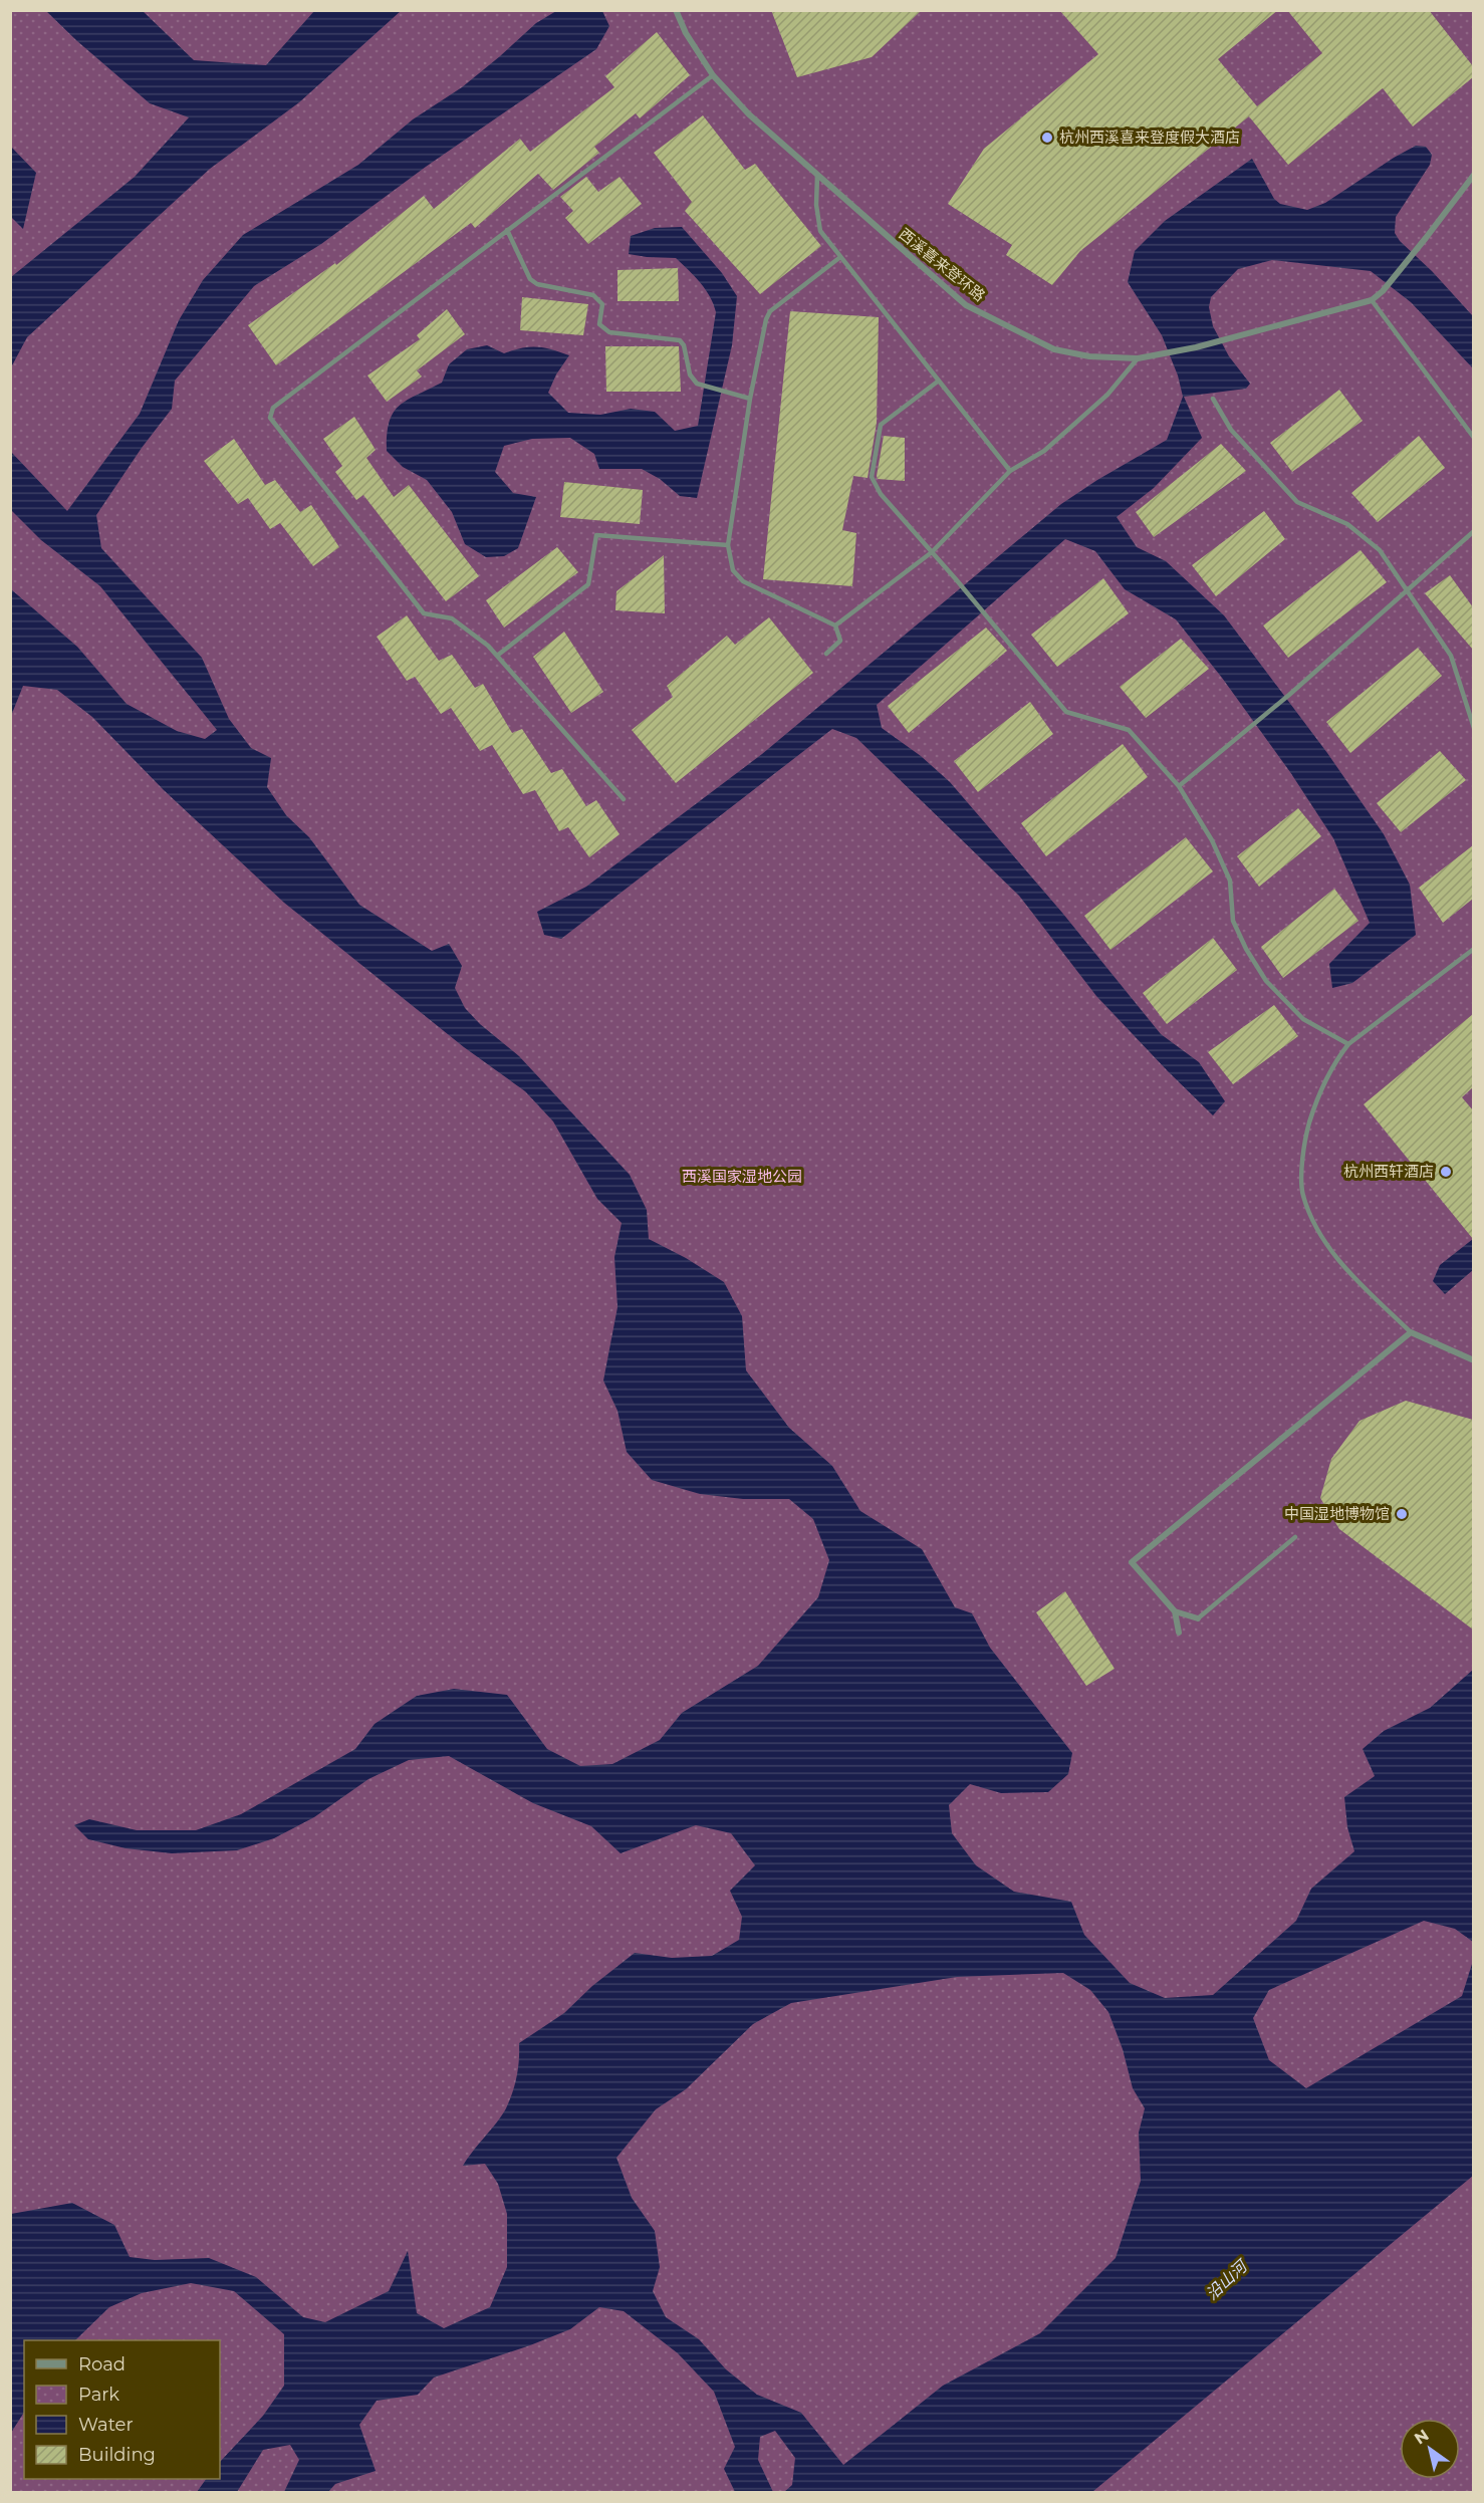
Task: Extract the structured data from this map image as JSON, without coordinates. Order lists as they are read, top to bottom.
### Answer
{
  "streets": {
    "street": ["西溪喜来登环路"]
  },
  "water": ["沿山河"],
  "parks": ["西溪国家湿地公园"],
  "places": ["杭州西溪喜来登度假大酒店", "杭州西轩酒店", "中国湿地博物馆"],
  "legend": [
    "Road",
    "Park",
    "Water",
    "Building"
  ],
  "north": "top left"
}
